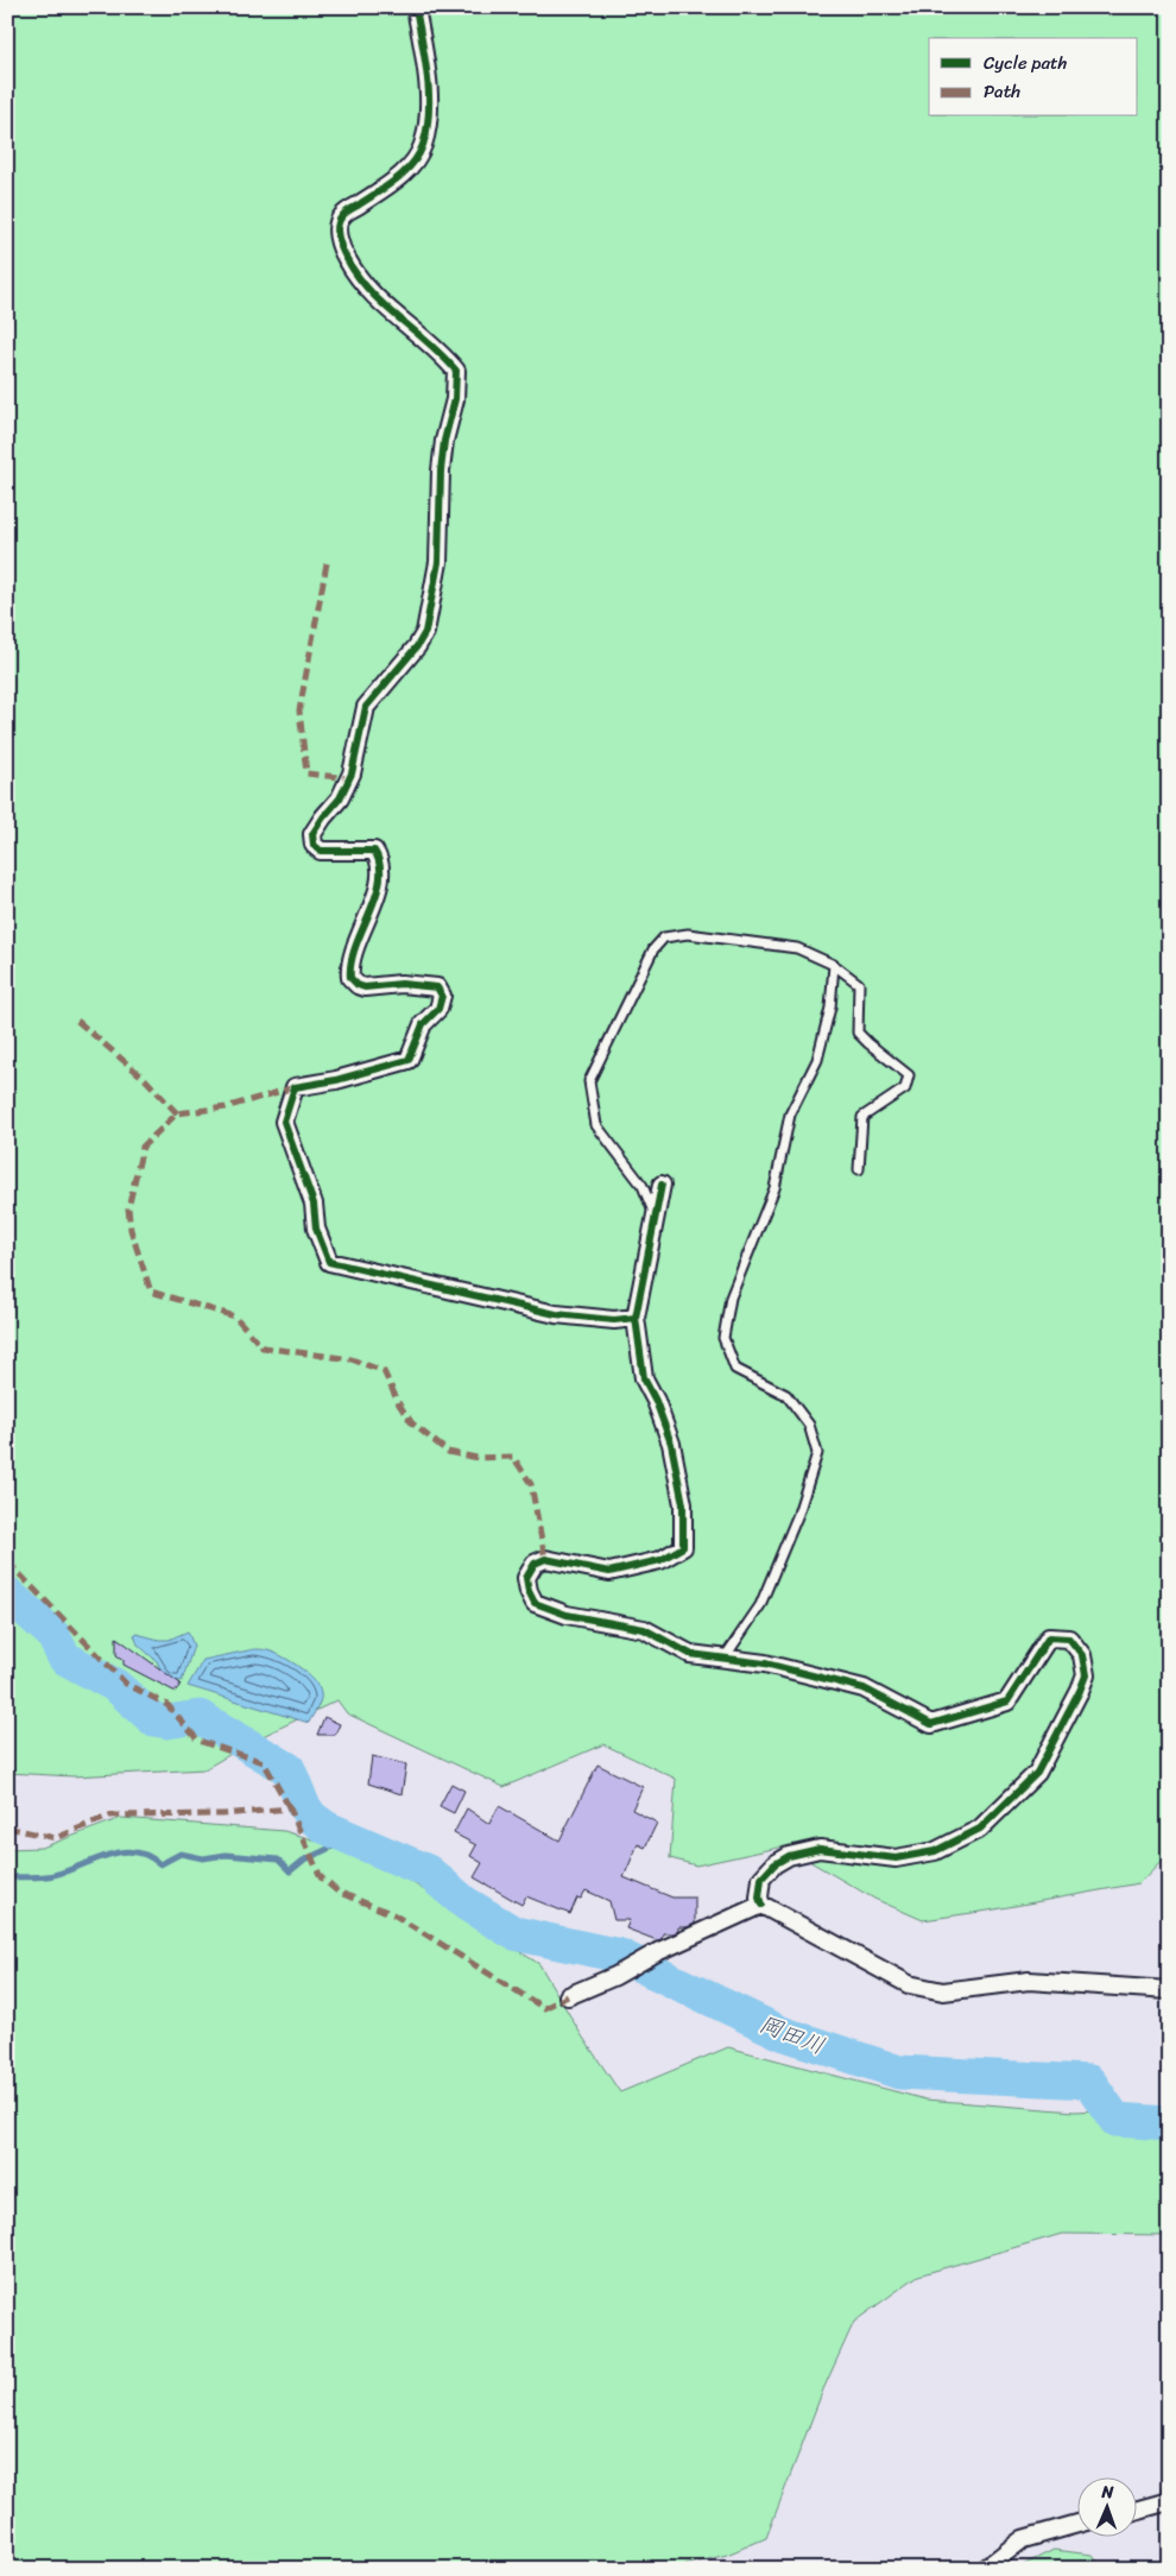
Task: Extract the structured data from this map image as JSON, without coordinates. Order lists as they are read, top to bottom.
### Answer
{
  "water": ["岡田川"],
  "legend": ["Cycle path", "Path"],
  "north": "top"
}
